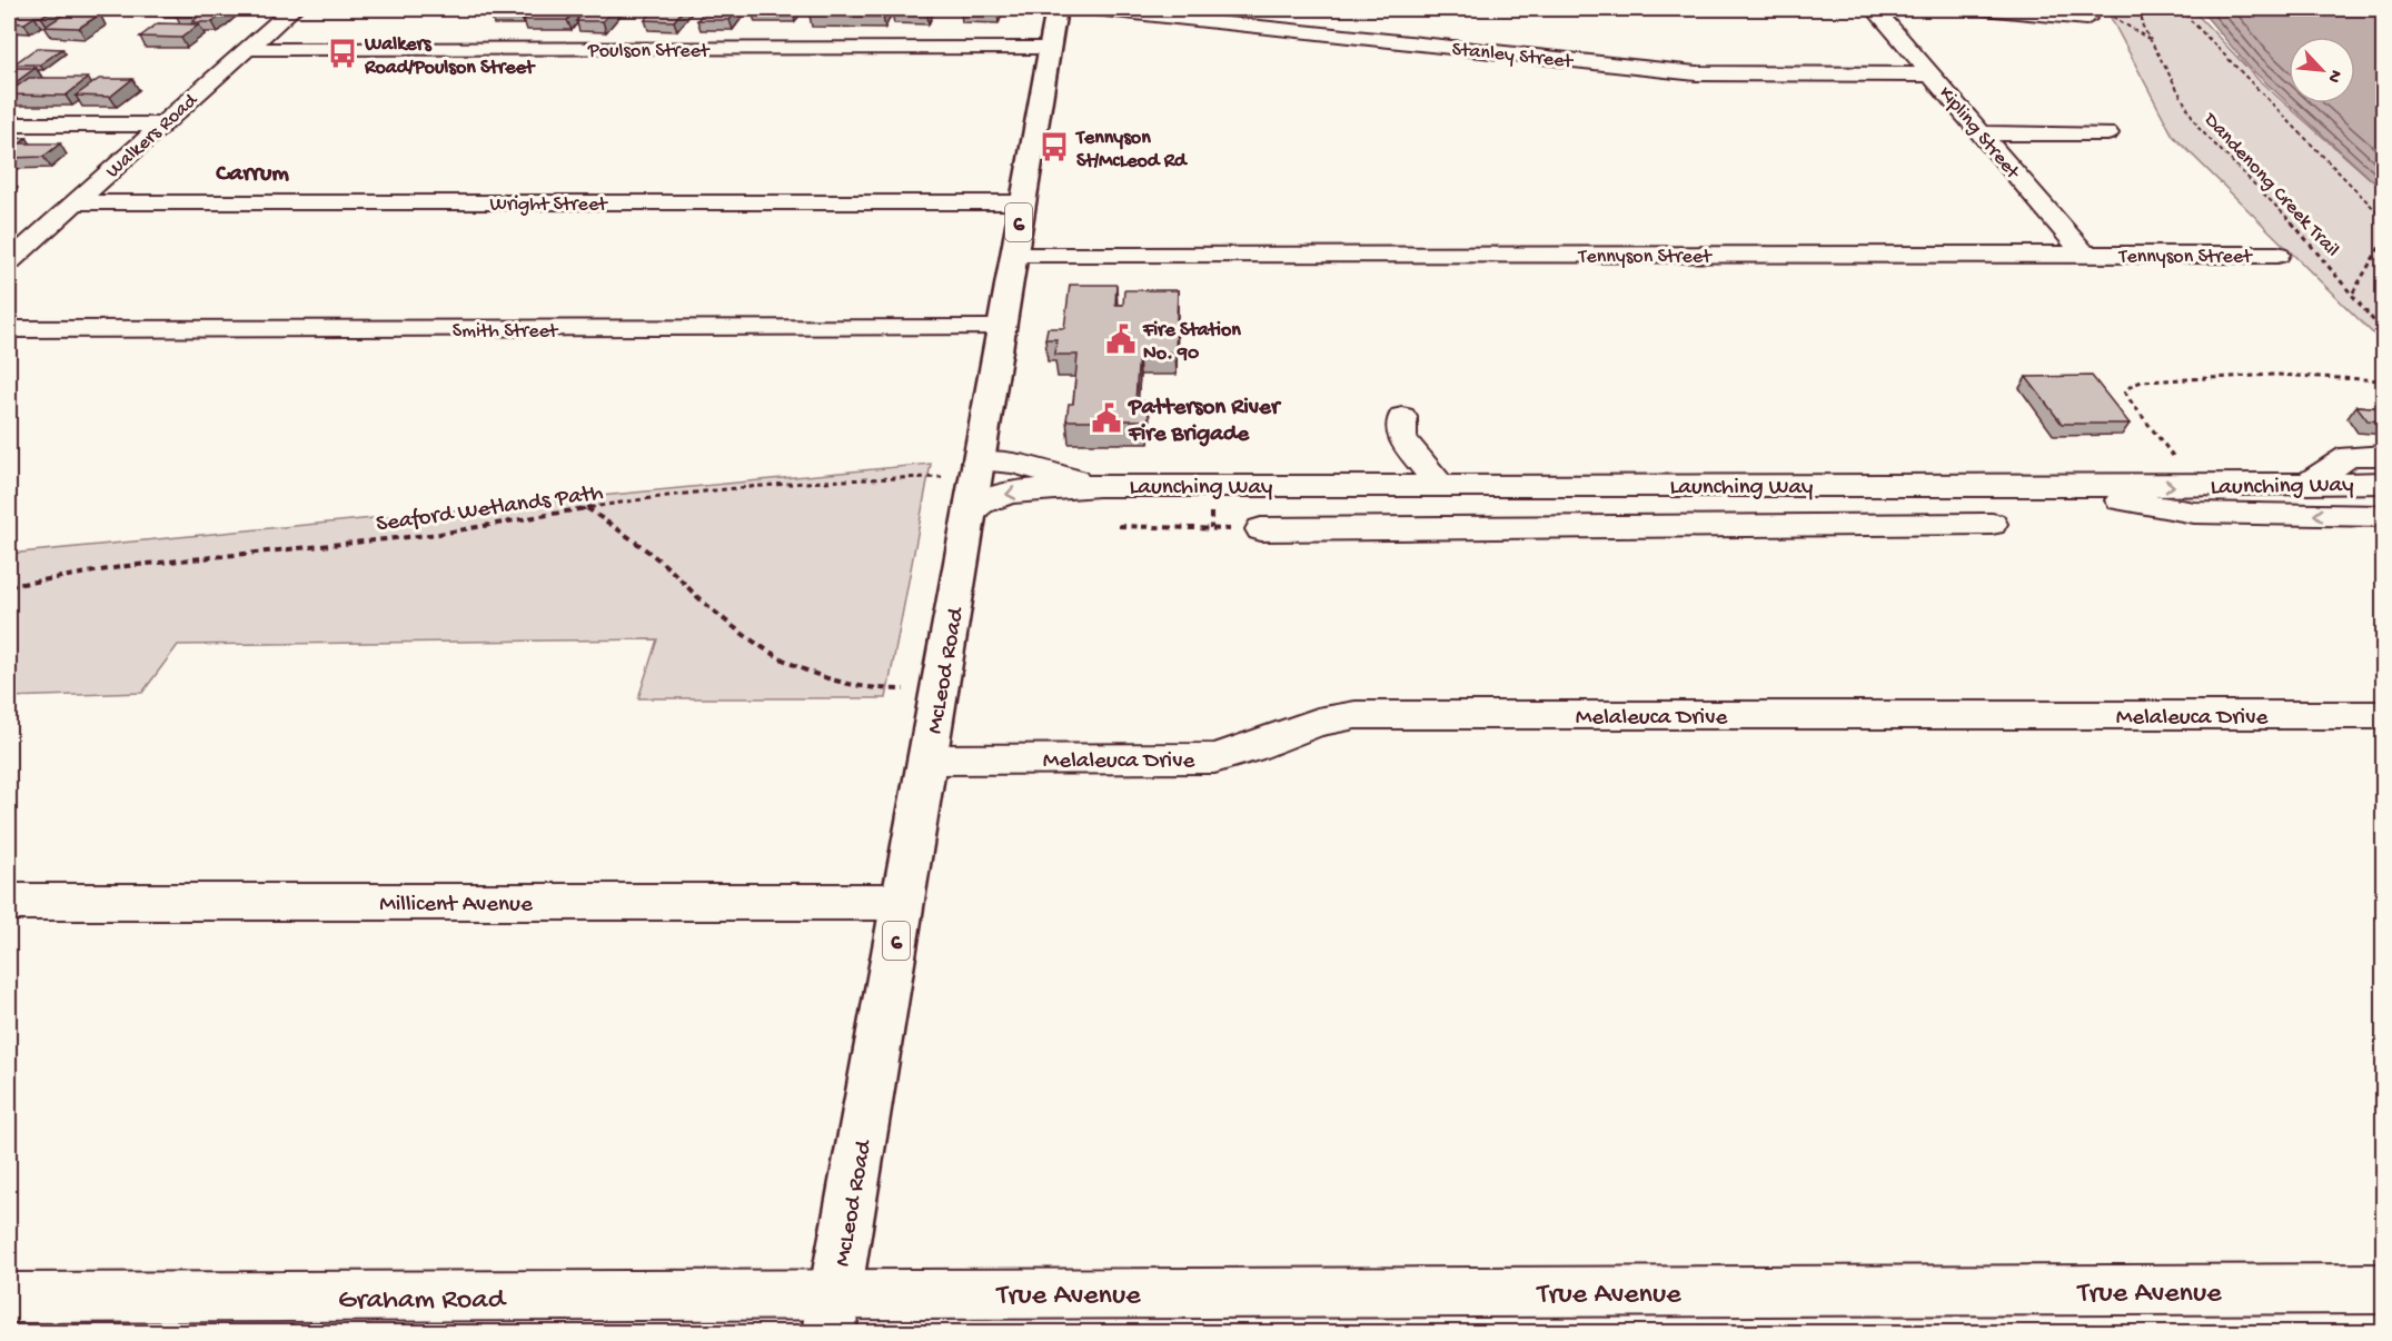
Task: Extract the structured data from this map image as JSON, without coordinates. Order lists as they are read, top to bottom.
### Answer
{
  "streets": {
    "main road": ["6", "McLeod Road"],
    "street": [
      "Poulson Street",
      "Stanley Street",
      "Kipling Street",
      "Walkers Road",
      "Wright Street",
      "Tennyson Street",
      "Smith Street",
      "Launching Way",
      "Melaleuca Drive",
      "Millicent Avenue",
      "True Avenue",
      "Graham Road"
    ],
    "path": ["Dandenong Creek Trail", "Seaford Wetlands Path"]
  },
  "crossings": [
    ["Poulson Street", "Walkers Road"],
    ["Poulson Street", "McLeod Road"],
    ["Stanley Street", "Kipling Street"],
    ["Kipling Street", "Tennyson Street"],
    ["Walkers Road", "Wright Street"],
    ["Wright Street", "McLeod Road"],
    ["Tennyson Street", "McLeod Road"],
    ["Smith Street", "McLeod Road"],
    ["Launching Way", "Seaford Wetlands Path"],
    ["Launching Way", "McLeod Road"],
    ["Seaford Wetlands Path", "McLeod Road"],
    ["McLeod Road", "Melaleuca Drive"],
    ["McLeod Road", "Millicent Avenue"],
    ["McLeod Road", "True Avenue"],
    ["McLeod Road", "Graham Road"],
    ["True Avenue", "Graham Road"]
  ],
  "districts": ["Carrum"],
  "places": {
    "bus stop": ["Walkers Road/Poulson Street", "Tennyson St/McLeod Rd"],
    "public building": ["Fire Station No. 90", "Patterson River Fire Brigade"]
  },
  "north": "bottom right"
}
